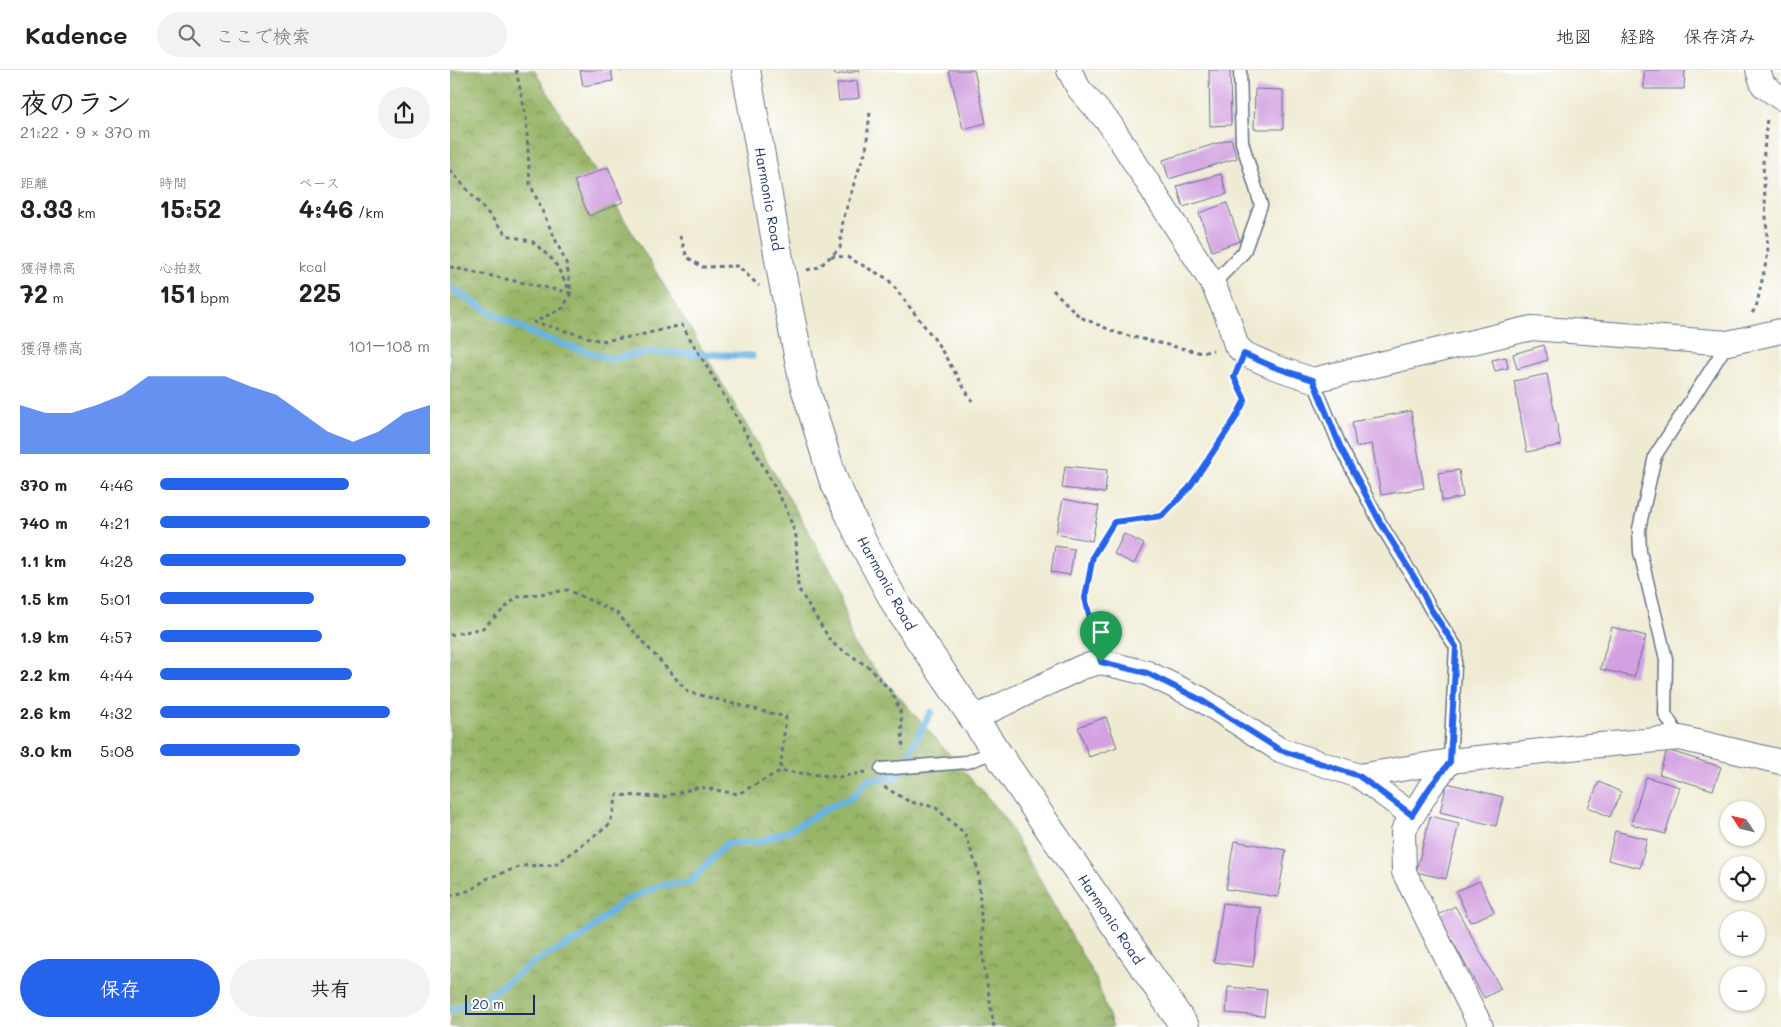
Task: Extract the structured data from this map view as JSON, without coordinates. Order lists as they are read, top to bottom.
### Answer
{
  "streets": {
    "street": ["Harmonic Road"]
  },
  "scale_bar": "20 m",
  "north": "top left",
  "page": {
    "header": "Kadence",
    "search": "ここで検索",
    "nav": ["地図", "経路", "保存済み"],
    "heading": ["夜のラン", "21:22 · 9 × 370 m"],
    "stats": [
      ["距離", "3.33 km"],
      ["時間", "15:52"],
      ["ペース", "4:46 /km"],
      ["獲得標高", "72 m"],
      ["心拍数", "151 bpm"],
      ["kcal", "225"]
    ],
    "chart": ["獲得標高", "101–108 m"],
    "list": [
      {
        "name": "370 m",
        "note": "4:46"
      },
      {
        "name": "740 m",
        "note": "4:21"
      },
      {
        "name": "1.1 km",
        "note": "4:28"
      },
      {
        "name": "1.5 km",
        "note": "5:01"
      },
      {
        "name": "1.9 km",
        "note": "4:57"
      },
      {
        "name": "2.2 km",
        "note": "4:44"
      },
      {
        "name": "2.6 km",
        "note": "4:32"
      },
      {
        "name": "3.0 km",
        "note": "5:08"
      }
    ],
    "map_buttons": ["+", "−"],
    "buttons": ["保存", "共有"],
    "scale": "20 m"
  }
}
